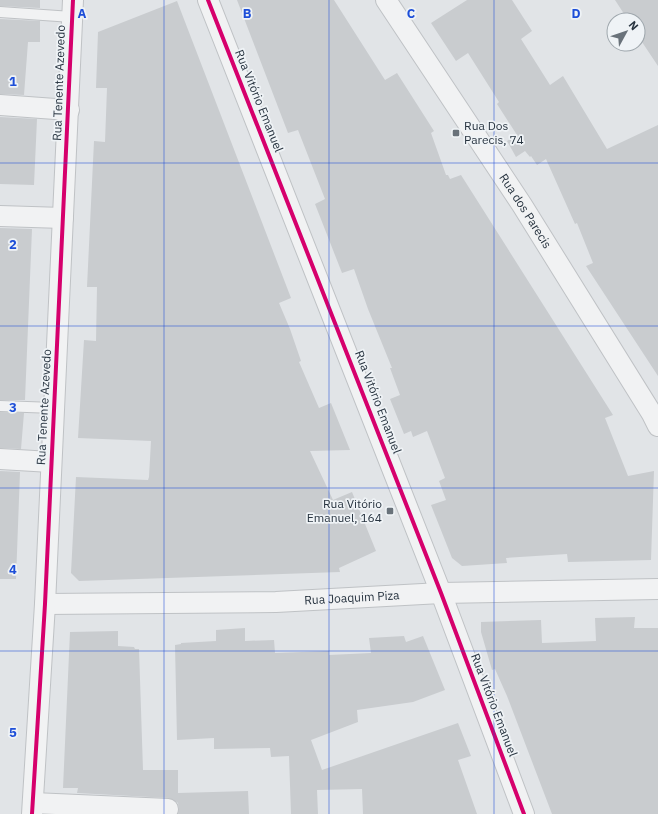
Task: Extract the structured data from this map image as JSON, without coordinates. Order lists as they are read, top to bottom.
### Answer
{
  "streets": {
    "street": [
      "Rua Tenente Azevedo",
      "Rua Vitório Emanuel",
      "Rua dos Parecis",
      "Rua Joaquim Piza"
    ]
  },
  "crossings": [
    ["Rua Tenente Azevedo", "Rua Joaquim Piza"],
    ["Rua Vitório Emanuel", "Rua Joaquim Piza"]
  ],
  "places": {
    "transit": ["Rua Dos Parecis, 74", "Rua Vitório Emanuel, 164"]
  },
  "north": "top right",
  "grid": {
    "columns": [
      "A",
      "B",
      "C",
      "D"
    ],
    "rows": [
      "1",
      "2",
      "3",
      "4",
      "5"
    ]
  }
}
